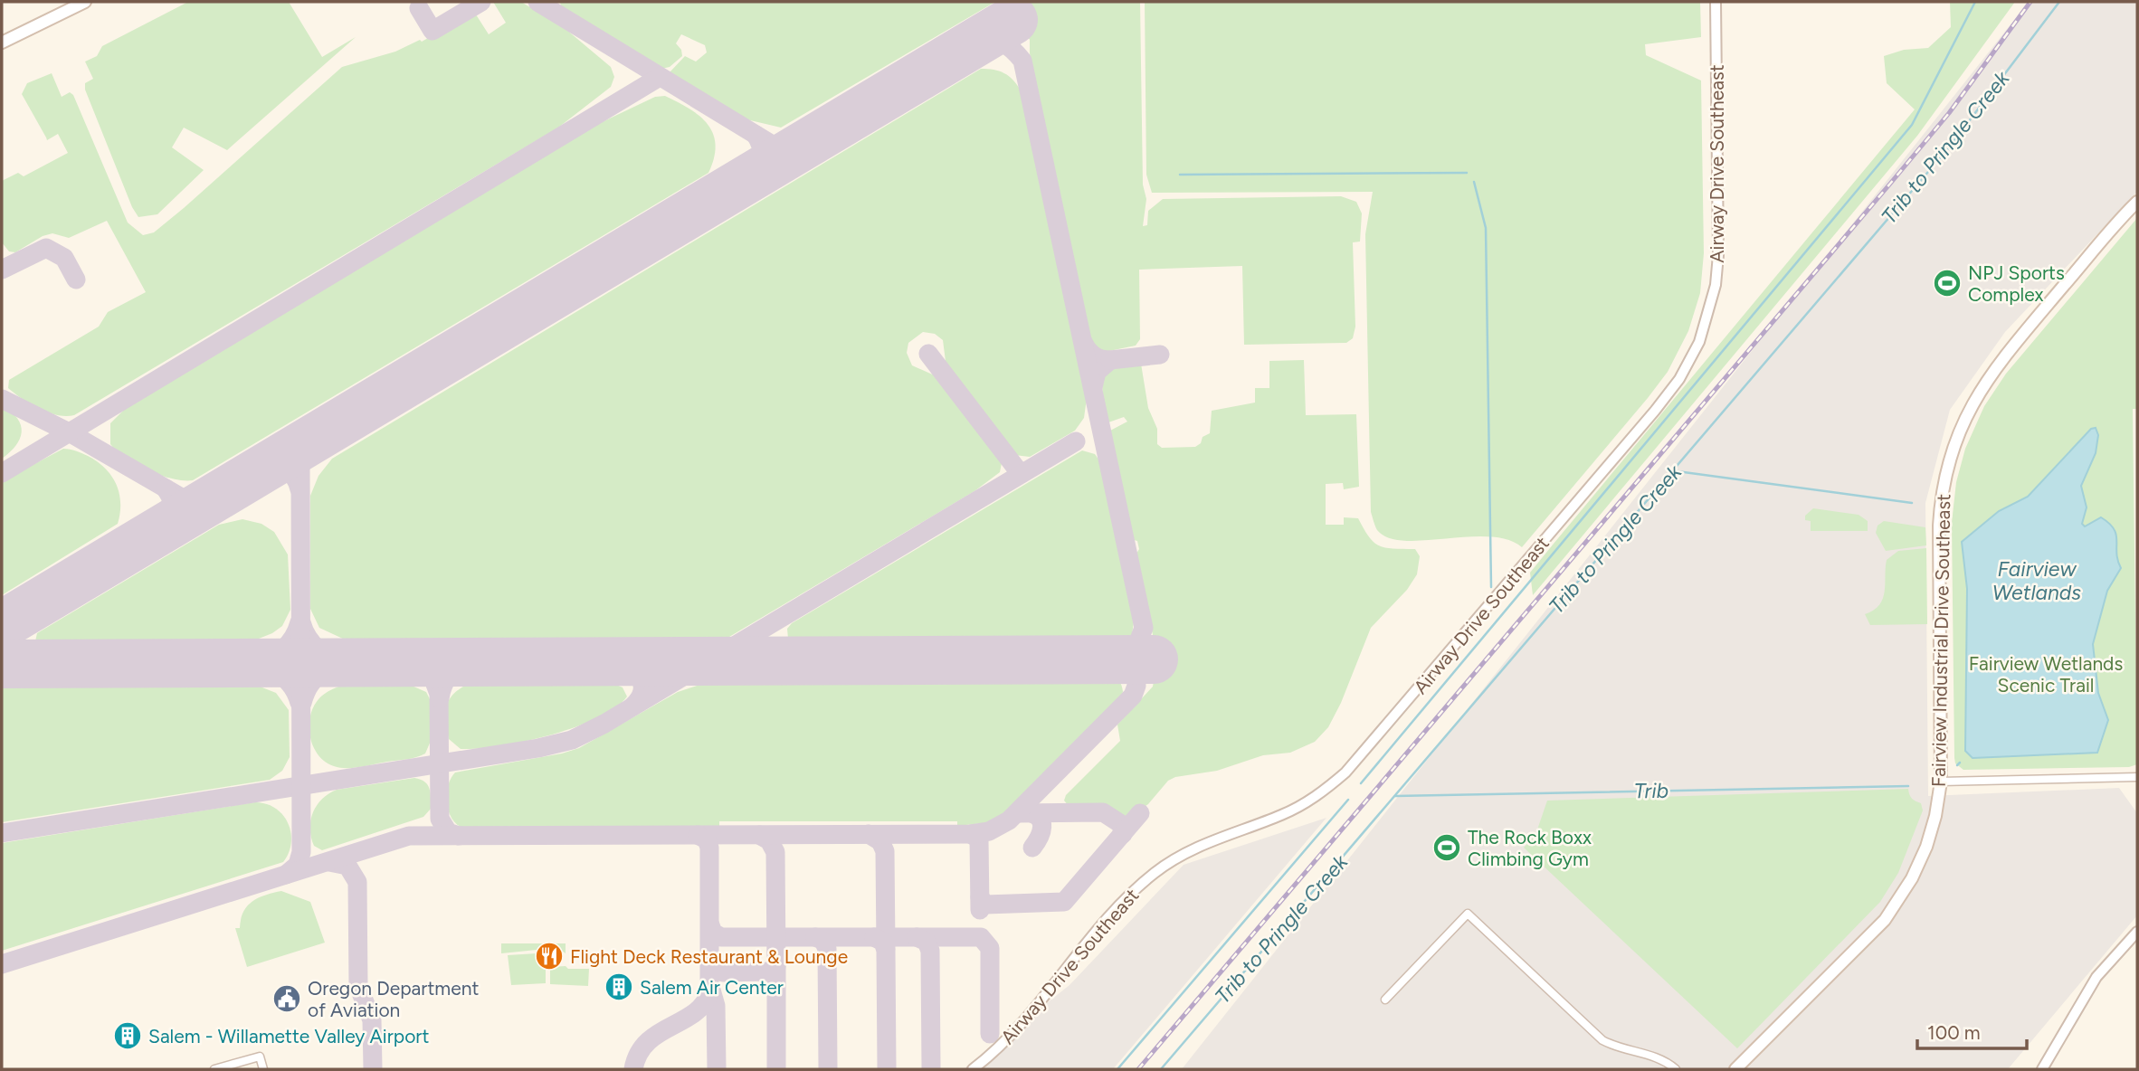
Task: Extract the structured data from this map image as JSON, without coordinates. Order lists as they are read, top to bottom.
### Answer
{
  "streets": {
    "main road": ["Fairview Industrial Drive Southeast"],
    "street": ["Airway Drive Southeast"]
  },
  "water": ["Trib to Pringle Creek", "Fairview Wetlands", "Trib"],
  "parks": ["Fairview Wetlands Scenic Trail"],
  "places": {
    "sports": ["NPJ Sports Complex", "The Rock Boxx Climbing Gym"],
    "restaurant": ["Flight Deck Restaurant & Lounge"],
    "building": ["Salem Air Center", "Salem - Willamette Valley Airport"],
    "public building": ["Oregon Department of Aviation"]
  },
  "scale_bar": "100 m"
}
